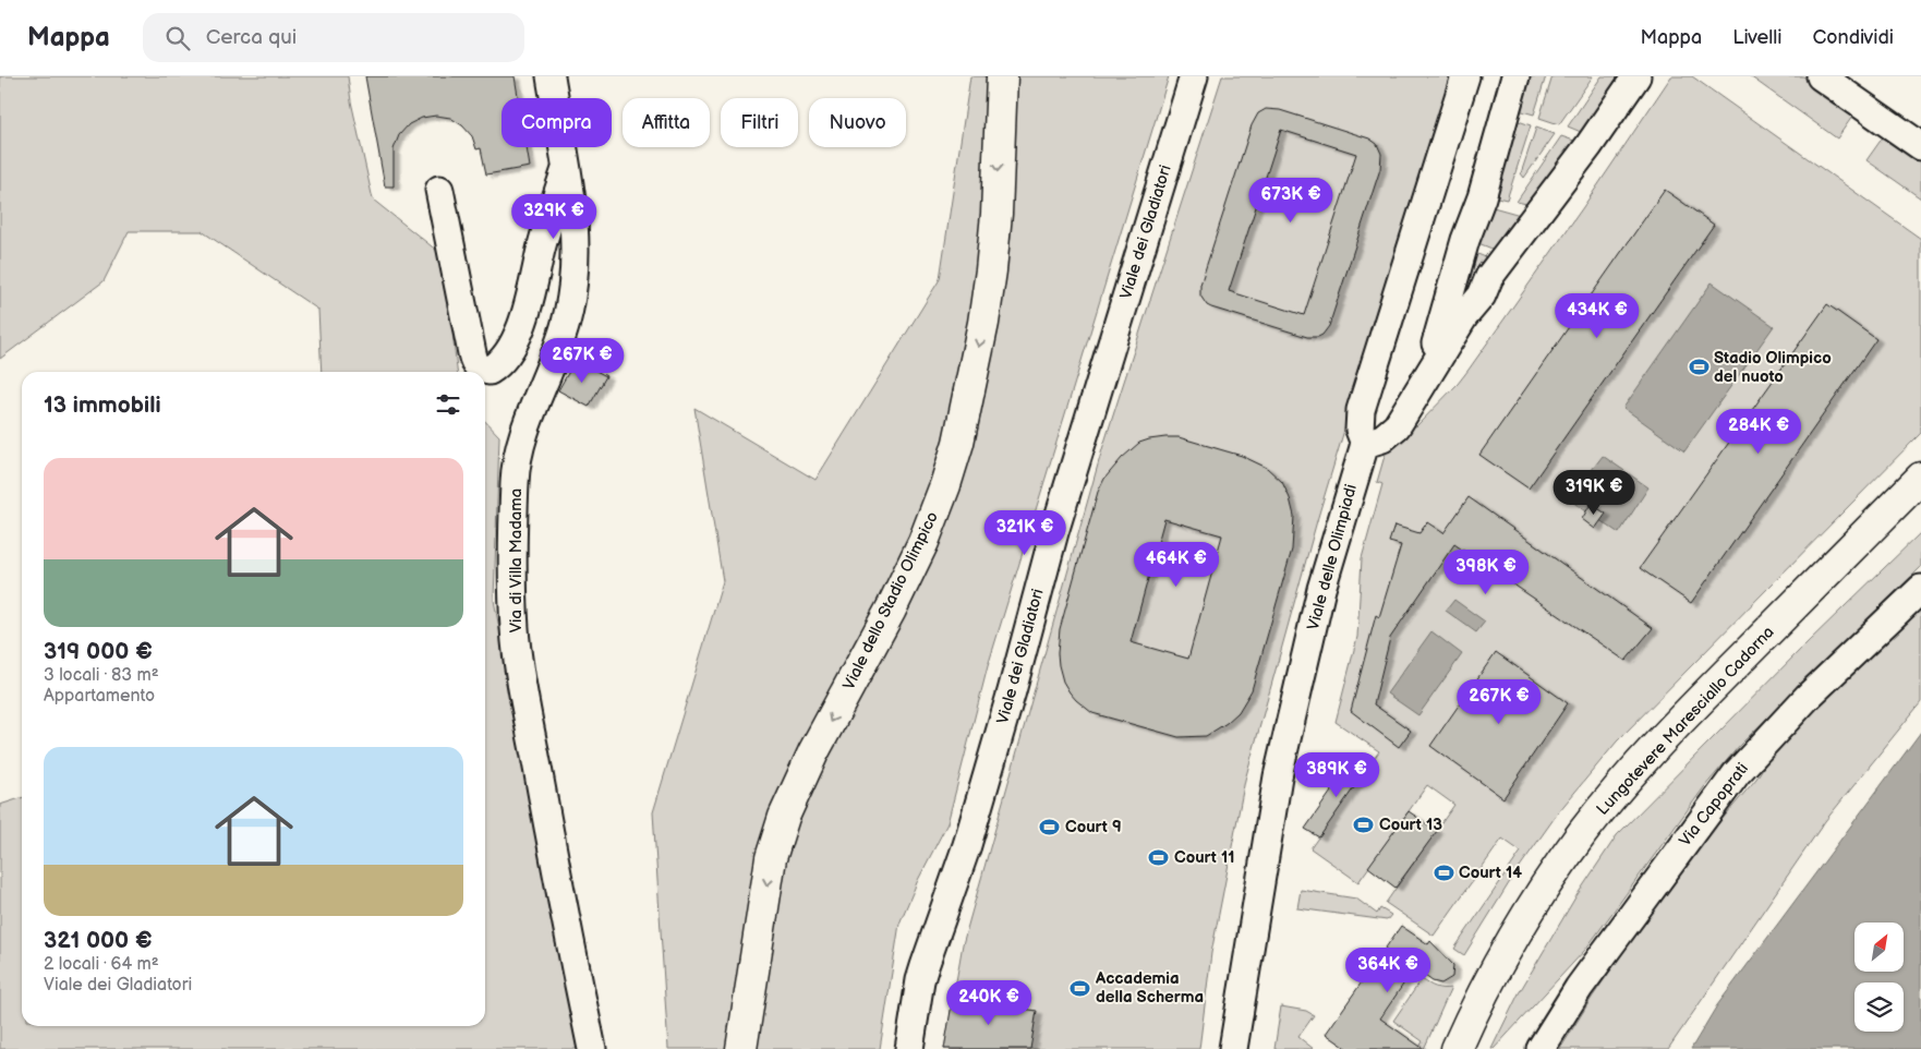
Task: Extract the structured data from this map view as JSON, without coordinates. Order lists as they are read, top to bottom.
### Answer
{
  "streets": {
    "main road": ["Viale dello Stadio Olimpico", "Lungotevere Maresciallo Cadorna"],
    "street": [
      "Viale dei Gladiatori",
      "Viale delle Olimpiadi",
      "Via di Villa Madama",
      "Via Capoprati"
    ]
  },
  "one_way": ["Viale dello Stadio Olimpico"],
  "places": {
    "sports": [
      "Stadio Olimpico del nuoto",
      "Court 13",
      "Court 9",
      "Court 11",
      "Court 14",
      "Accademia della Scherma"
    ]
  },
  "north": "top right",
  "page": {
    "header": "Mappa",
    "search": "Cerca qui",
    "nav": ["Mappa", "Livelli", "Condividi"],
    "chip": [
      "Compra",
      "Affitta",
      "Filtri",
      "Nuovo"
    ],
    "price": [
      "673K €",
      "329K €",
      "434K €",
      "267K €",
      "284K €",
      "319K €",
      "321K €",
      "464K €",
      "398K €",
      "267K €",
      "389K €",
      "364K €",
      "240K €"
    ],
    "heading": "13 immobili",
    "list": [
      {
        "name": "319 000 €",
        "note": "3 locali · 83 m² · Appartamento"
      },
      {
        "name": "321 000 €",
        "note": "2 locali · 64 m² · Viale dei Gladiatori"
      }
    ]
  }
}
